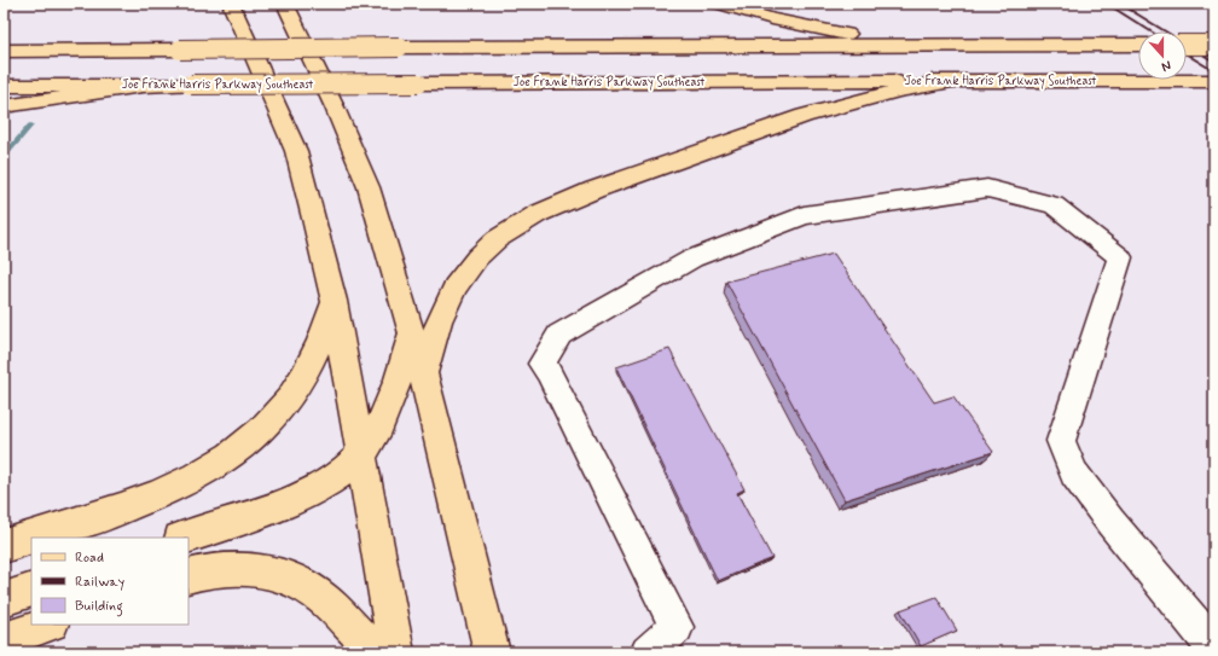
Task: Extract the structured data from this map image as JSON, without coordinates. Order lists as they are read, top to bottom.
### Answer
{
  "streets": {
    "main road": ["Joe Frank Harris Parkway Southeast"]
  },
  "legend": ["Road", "Railway", "Building"],
  "north": "bottom"
}
